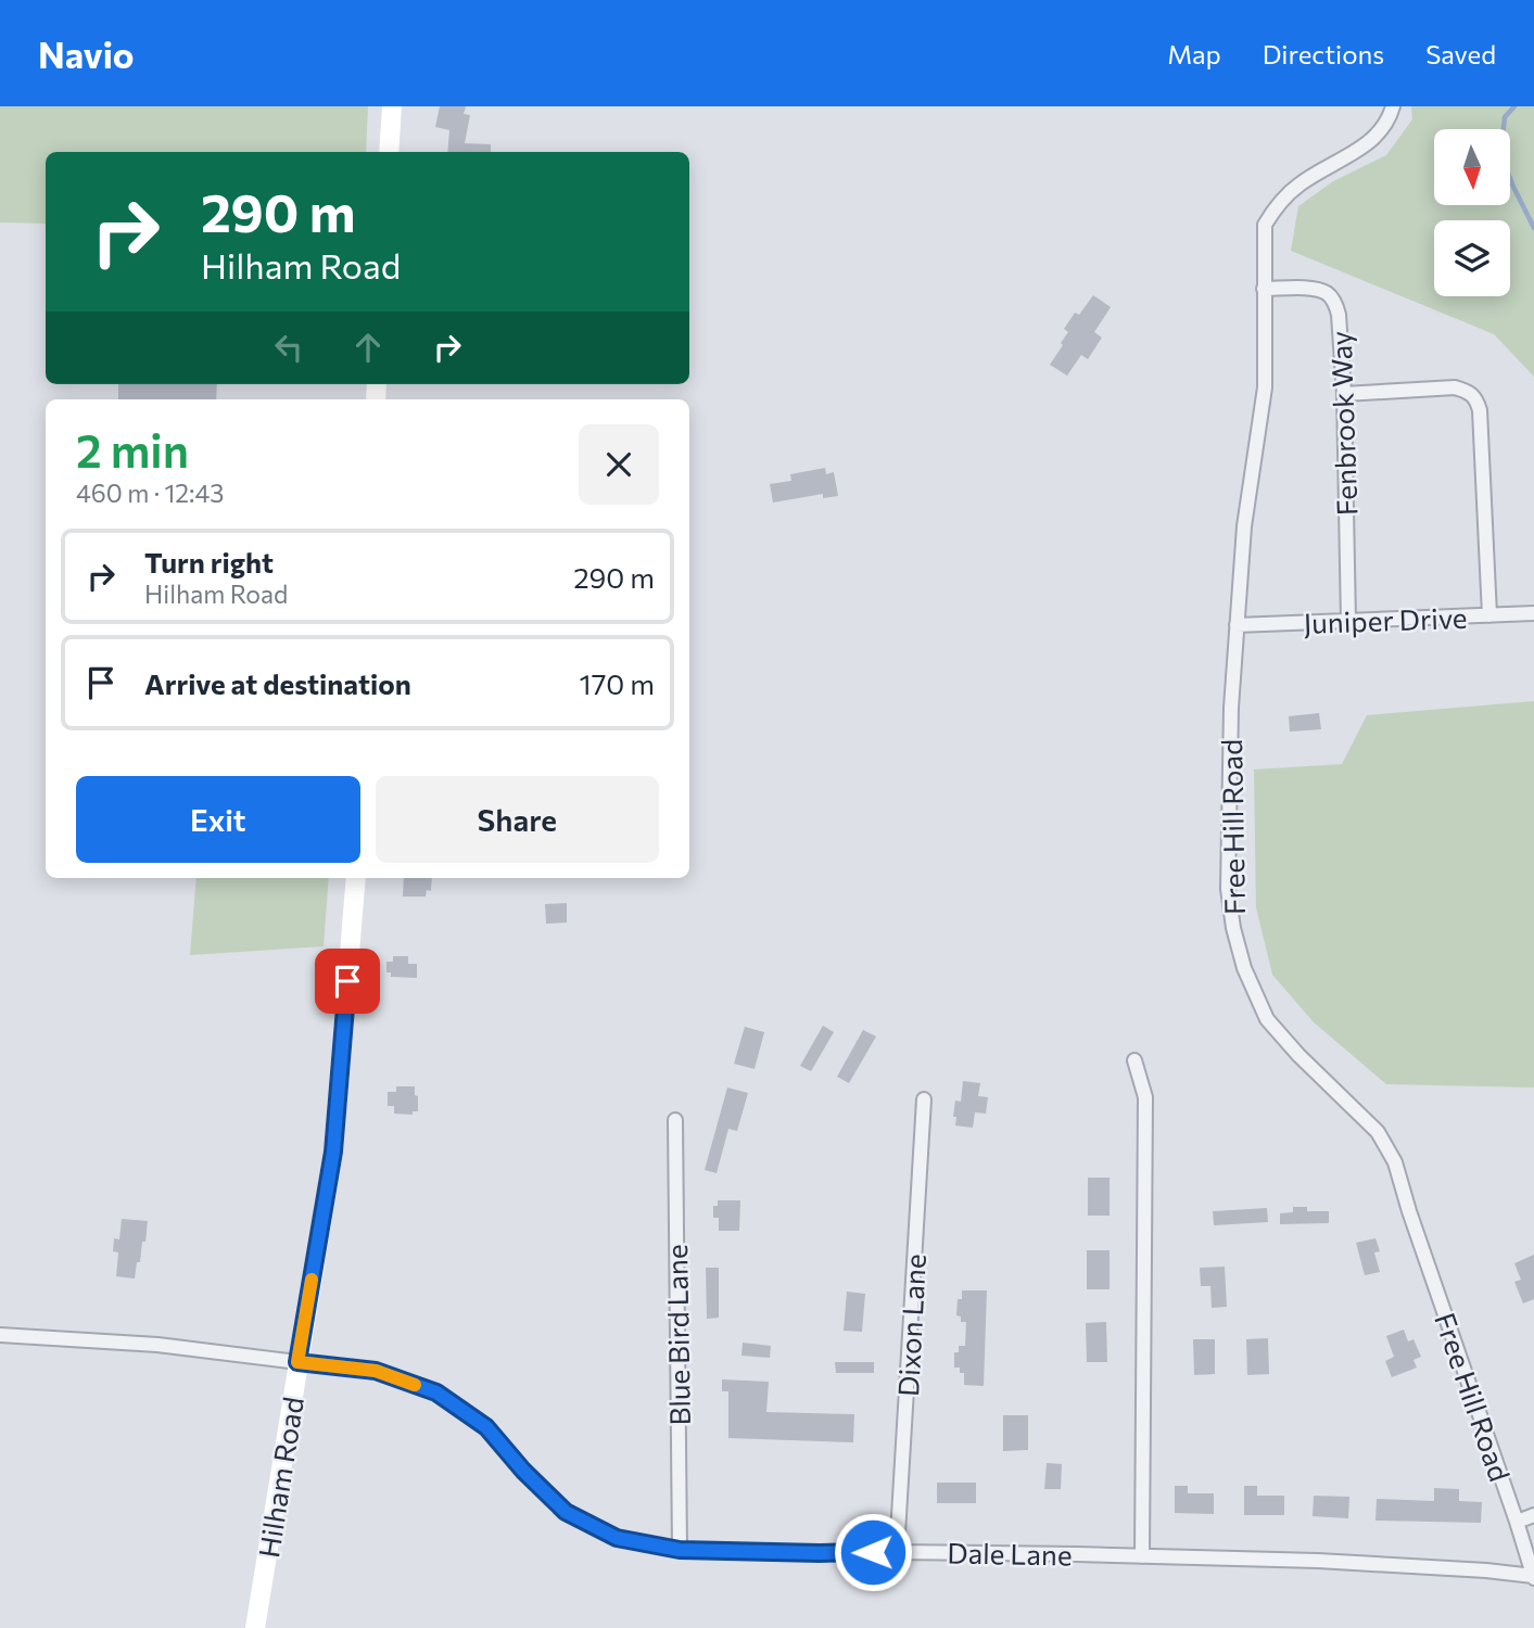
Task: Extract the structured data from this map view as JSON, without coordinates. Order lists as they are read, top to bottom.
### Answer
{
  "streets": {
    "main road": ["Hilham Road"],
    "street": [
      "Fenbrook Way",
      "Juniper Drive",
      "Free Hill Road",
      "Dixon Lane",
      "Blue Bird Lane",
      "Dale Lane"
    ]
  },
  "crossings": [
    ["Fenbrook Way", "Juniper Drive"],
    ["Fenbrook Way", "Free Hill Road"],
    ["Juniper Drive", "Free Hill Road"],
    ["Free Hill Road", "Dale Lane"],
    ["Dixon Lane", "Dale Lane"],
    ["Blue Bird Lane", "Dale Lane"],
    ["Hilham Road", "Dale Lane"]
  ],
  "north": "bottom",
  "page": {
    "header": "Navio",
    "nav": ["Map", "Directions", "Saved"],
    "turn": ["290 m", "Hilham Road"],
    "heading": ["2 min", "460 m · 12:43"],
    "list": [
      {
        "name": "Turn right",
        "note": "Hilham Road",
        "value": "290 m"
      },
      {
        "name": "Arrive at destination",
        "value": "170 m"
      }
    ],
    "buttons": ["Exit", "Share"]
  }
}
